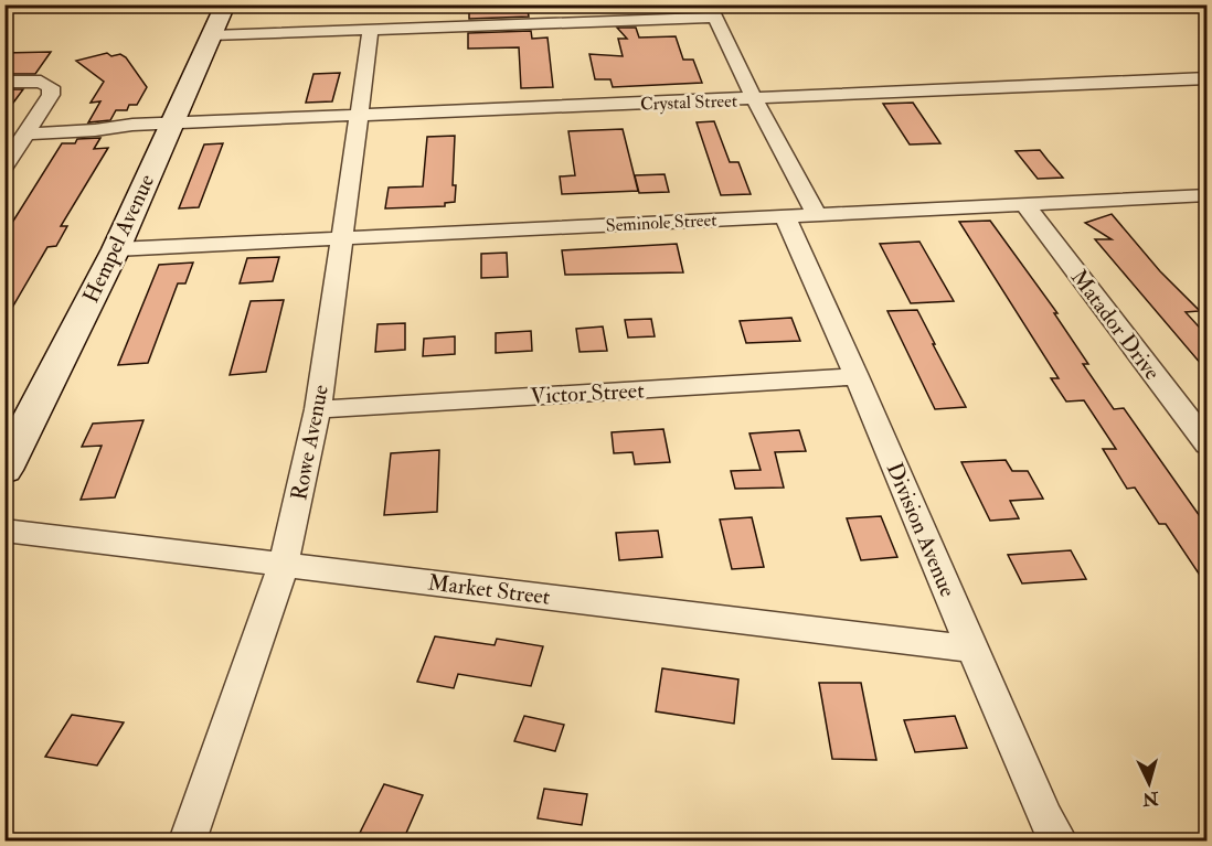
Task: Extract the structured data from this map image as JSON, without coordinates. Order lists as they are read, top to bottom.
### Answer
{
  "streets": {
    "street": [
      "Crystal Street",
      "Seminole Street",
      "Hempel Avenue",
      "Matador Drive",
      "Victor Street",
      "Rowe Avenue",
      "Division Avenue",
      "Market Street"
    ]
  },
  "crossings": [
    ["Crystal Street", "Hempel Avenue"],
    ["Crystal Street", "Rowe Avenue"],
    ["Seminole Street", "Hempel Avenue"],
    ["Seminole Street", "Matador Drive"],
    ["Seminole Street", "Rowe Avenue"],
    ["Seminole Street", "Division Avenue"],
    ["Victor Street", "Rowe Avenue"],
    ["Victor Street", "Division Avenue"],
    ["Rowe Avenue", "Market Street"],
    ["Division Avenue", "Market Street"]
  ],
  "north": "bottom"
}
